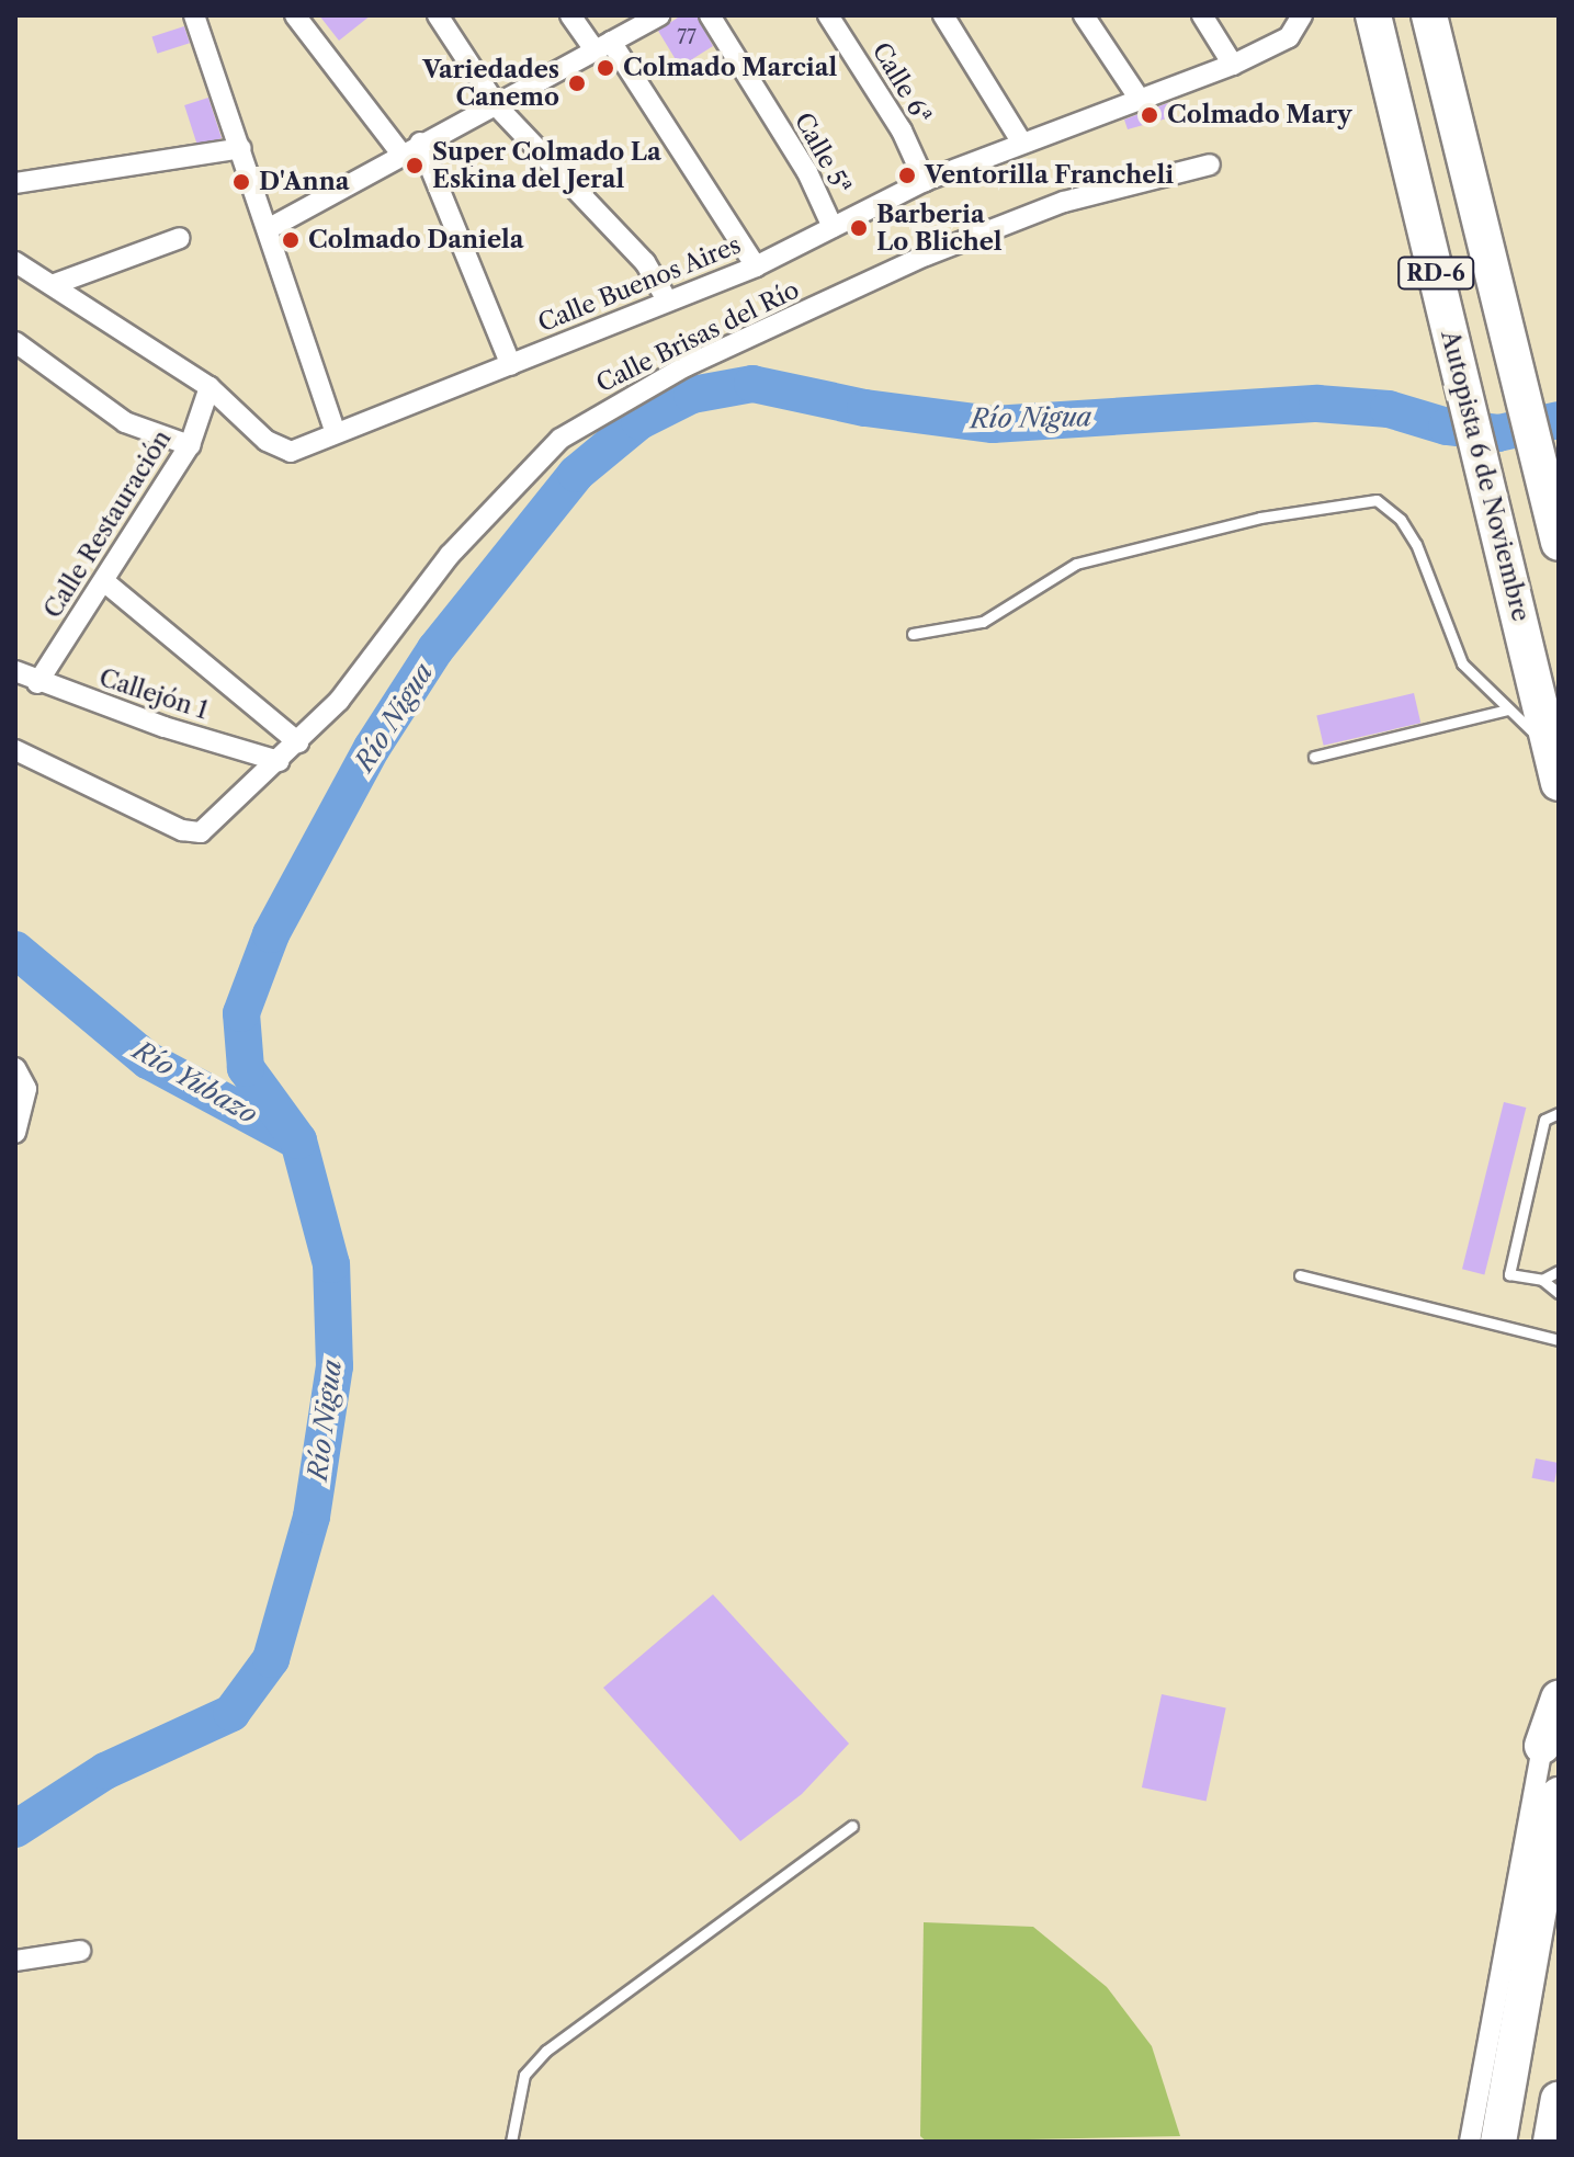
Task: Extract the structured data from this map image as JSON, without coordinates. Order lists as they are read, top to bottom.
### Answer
{
  "streets": {
    "highway": ["RD-6", "Autopista 6 de Noviembre"],
    "street": [
      "Calle 6ª",
      "Calle 5ª",
      "Calle Buenos Aires",
      "Calle Brisas del Río",
      "Calle Restauración",
      "Callejón 1"
    ]
  },
  "crossings": [
    ["Calle 6ª", "Calle Buenos Aires"],
    ["Calle 5ª", "Calle Buenos Aires"],
    ["Calle Buenos Aires", "Calle Restauración"],
    ["Calle Brisas del Río", "Callejón 1"],
    ["Calle Restauración", "Callejón 1"]
  ],
  "water": ["Río Nigua", "Río Yubazo"],
  "places": [
    "Colmado Marcial",
    "Variedades Canemo",
    "Colmado Mary",
    "Super Colmado La Eskina del Jeral",
    "Ventorilla Francheli",
    "D'Anna",
    "Barberia Lo Blichel",
    "Colmado Daniela"
  ],
  "house_numbers": ["77"]
}
